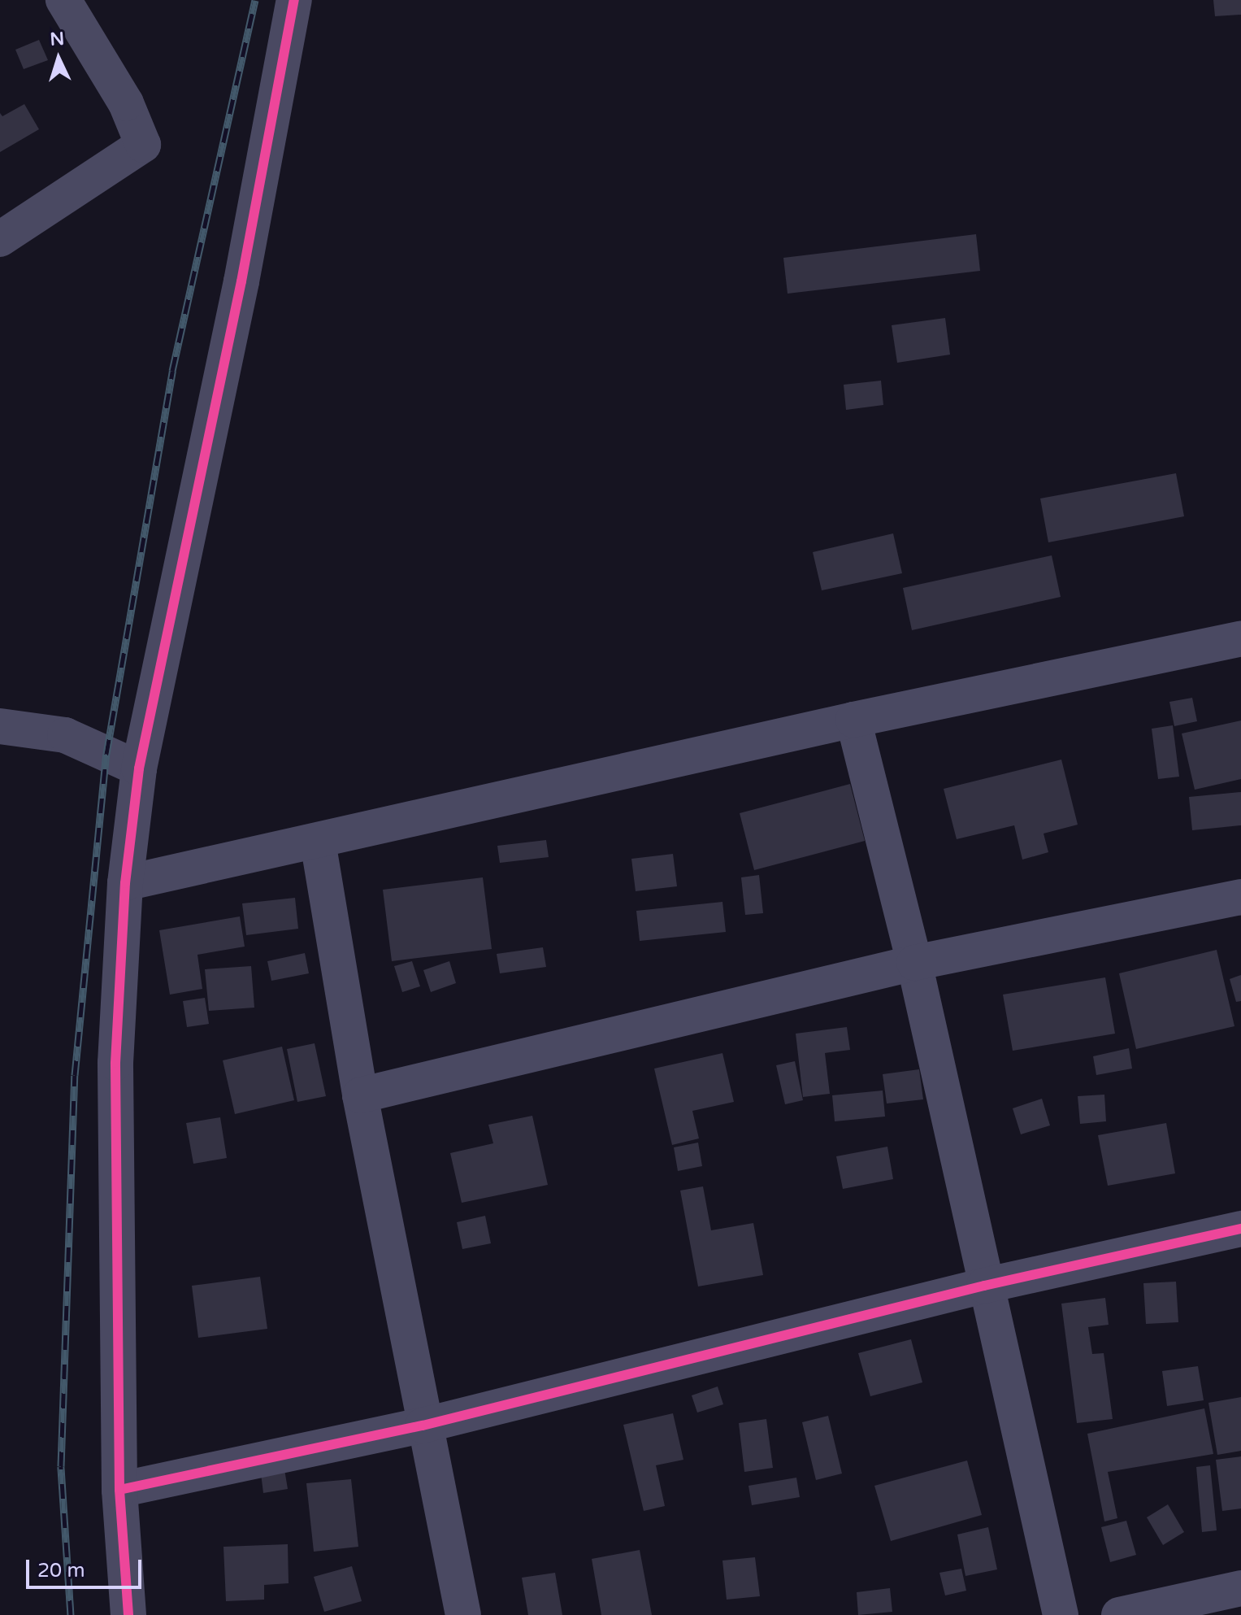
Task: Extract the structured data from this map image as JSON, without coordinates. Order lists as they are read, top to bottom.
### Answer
{
  "scale_bar": "20 m",
  "north": "top"
}
